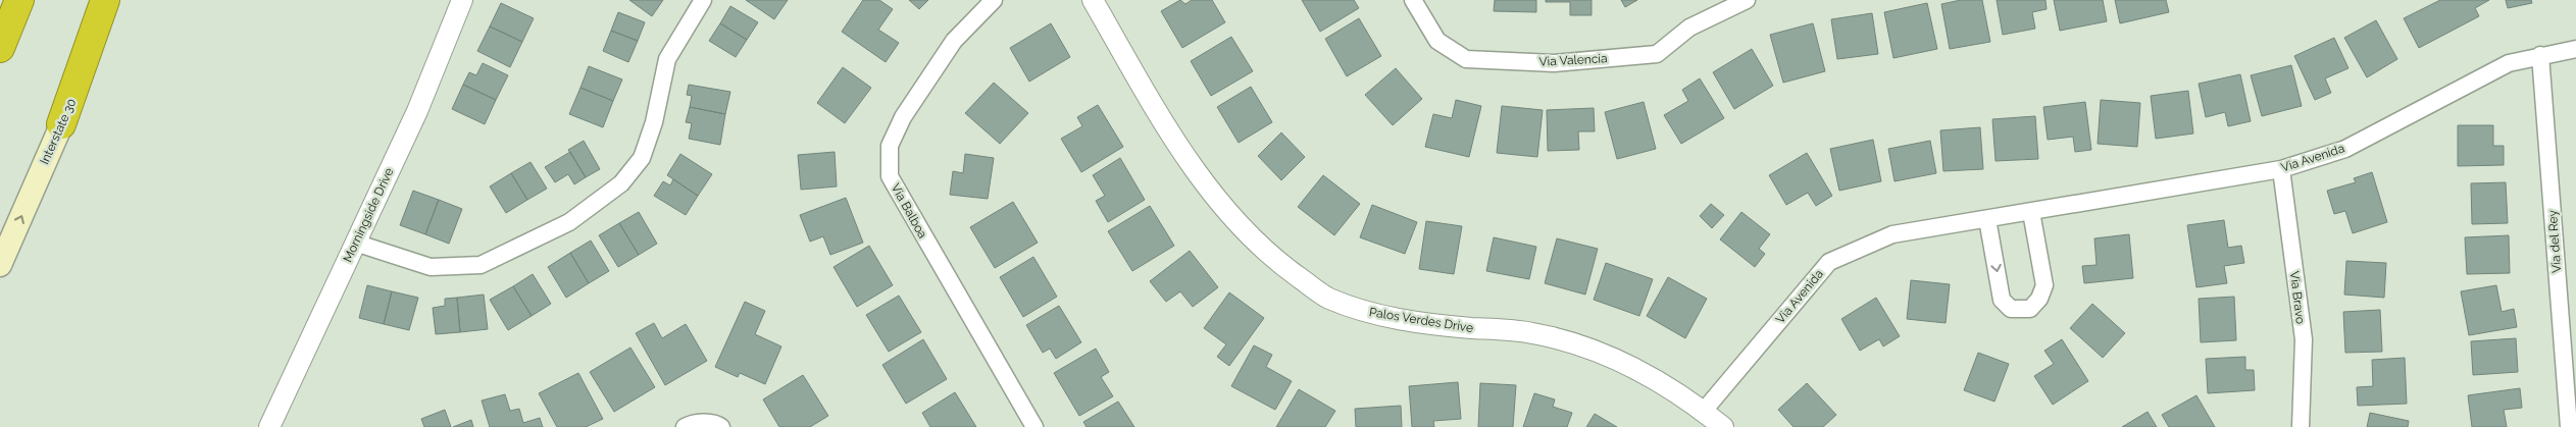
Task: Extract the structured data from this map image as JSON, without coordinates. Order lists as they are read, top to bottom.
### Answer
{
  "streets": {
    "main road": ["Interstate 30"],
    "street": [
      "Via Valencia",
      "Via Avenida",
      "Via Balboa",
      "Morningside Drive",
      "Via del Rey",
      "Via Bravo",
      "Palos Verdes Drive"
    ]
  },
  "crossings": [
    ["Via Avenida", "Via del Rey"],
    ["Via Avenida", "Via Bravo"],
    ["Via Avenida", "Palos Verdes Drive"]
  ],
  "one_way": ["Interstate 30"]
}
